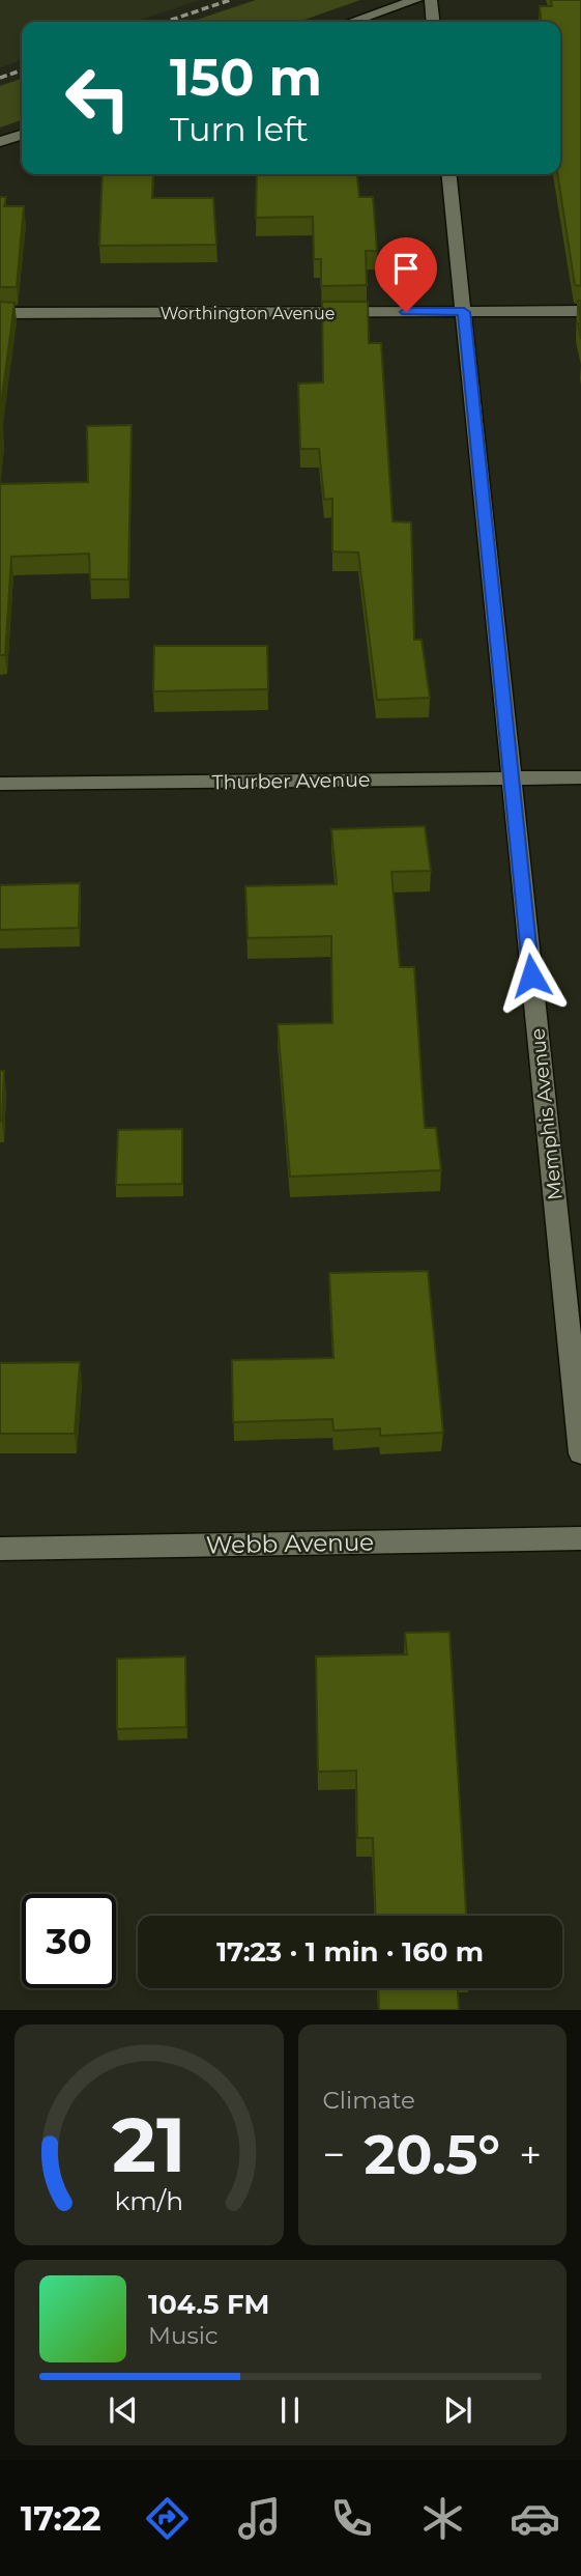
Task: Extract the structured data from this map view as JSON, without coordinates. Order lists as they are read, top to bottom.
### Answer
{
  "streets": {
    "street": [
      "Worthington Avenue",
      "Thurber Avenue",
      "Memphis Avenue",
      "Webb Avenue"
    ]
  },
  "crossings": [
    ["Worthington Avenue", "Memphis Avenue"],
    ["Thurber Avenue", "Memphis Avenue"]
  ],
  "page": {
    "turn": ["150 m", "Turn left"],
    "limit": "30",
    "trip": "17:23 · 1 min · 160 m",
    "tile": "Climate",
    "heat": ["−", "20.5°", "+"],
    "song": ["104.5 FM", "Music"],
    "tabs": "17:22",
    "gauge": ["21", "km/h"]
  }
}
